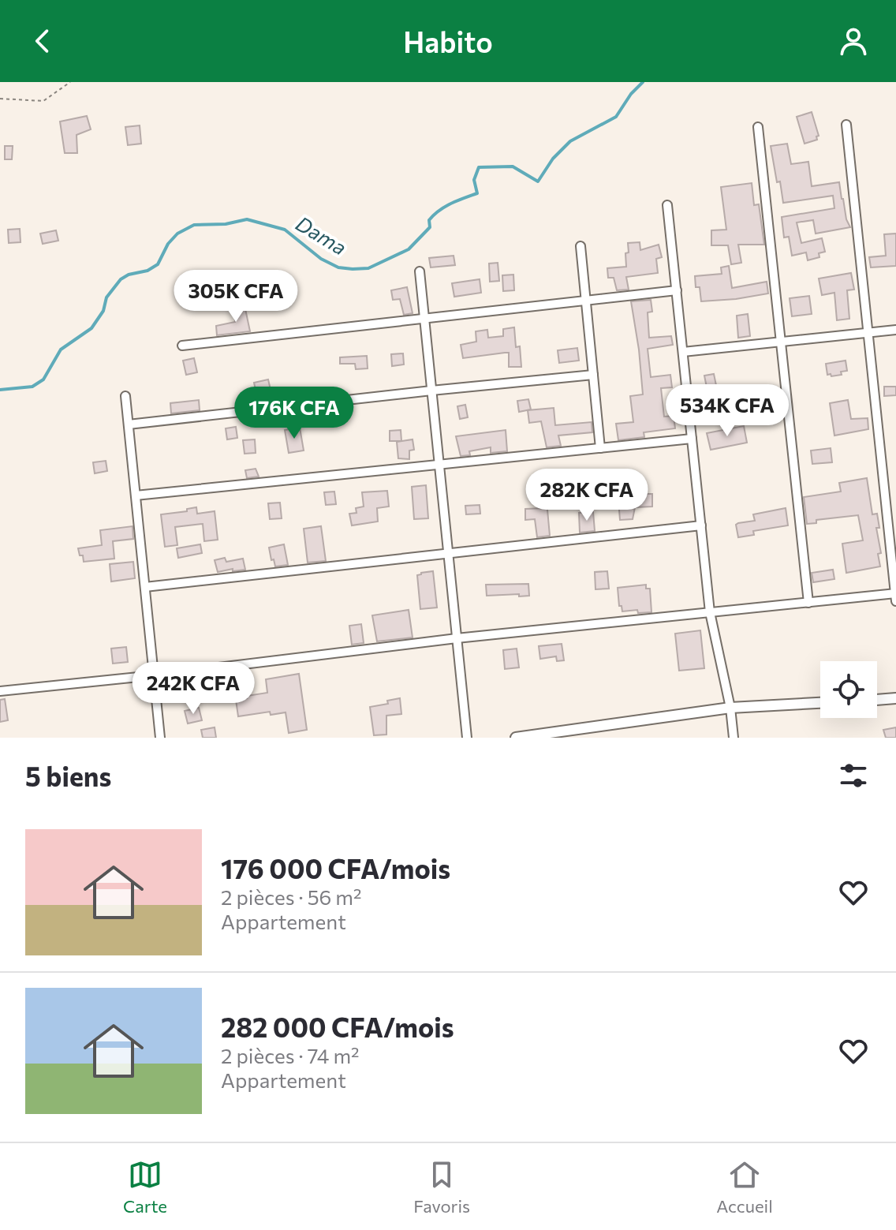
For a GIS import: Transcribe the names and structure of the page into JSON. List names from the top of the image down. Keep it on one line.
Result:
{"water":["Dama"],"page":{"header":"Habito","price":["305K CFA","534K CFA","176K CFA","282K CFA","242K CFA"],"heading":"5 biens","list":[{"name":"176 000 CFA/mois","note":"2 pièces · 56 m² · Appartement"},{"name":"282 000 CFA/mois","note":"2 pièces · 74 m² · Appartement"}],"tabs":["Carte","Favoris","Accueil"]}}
